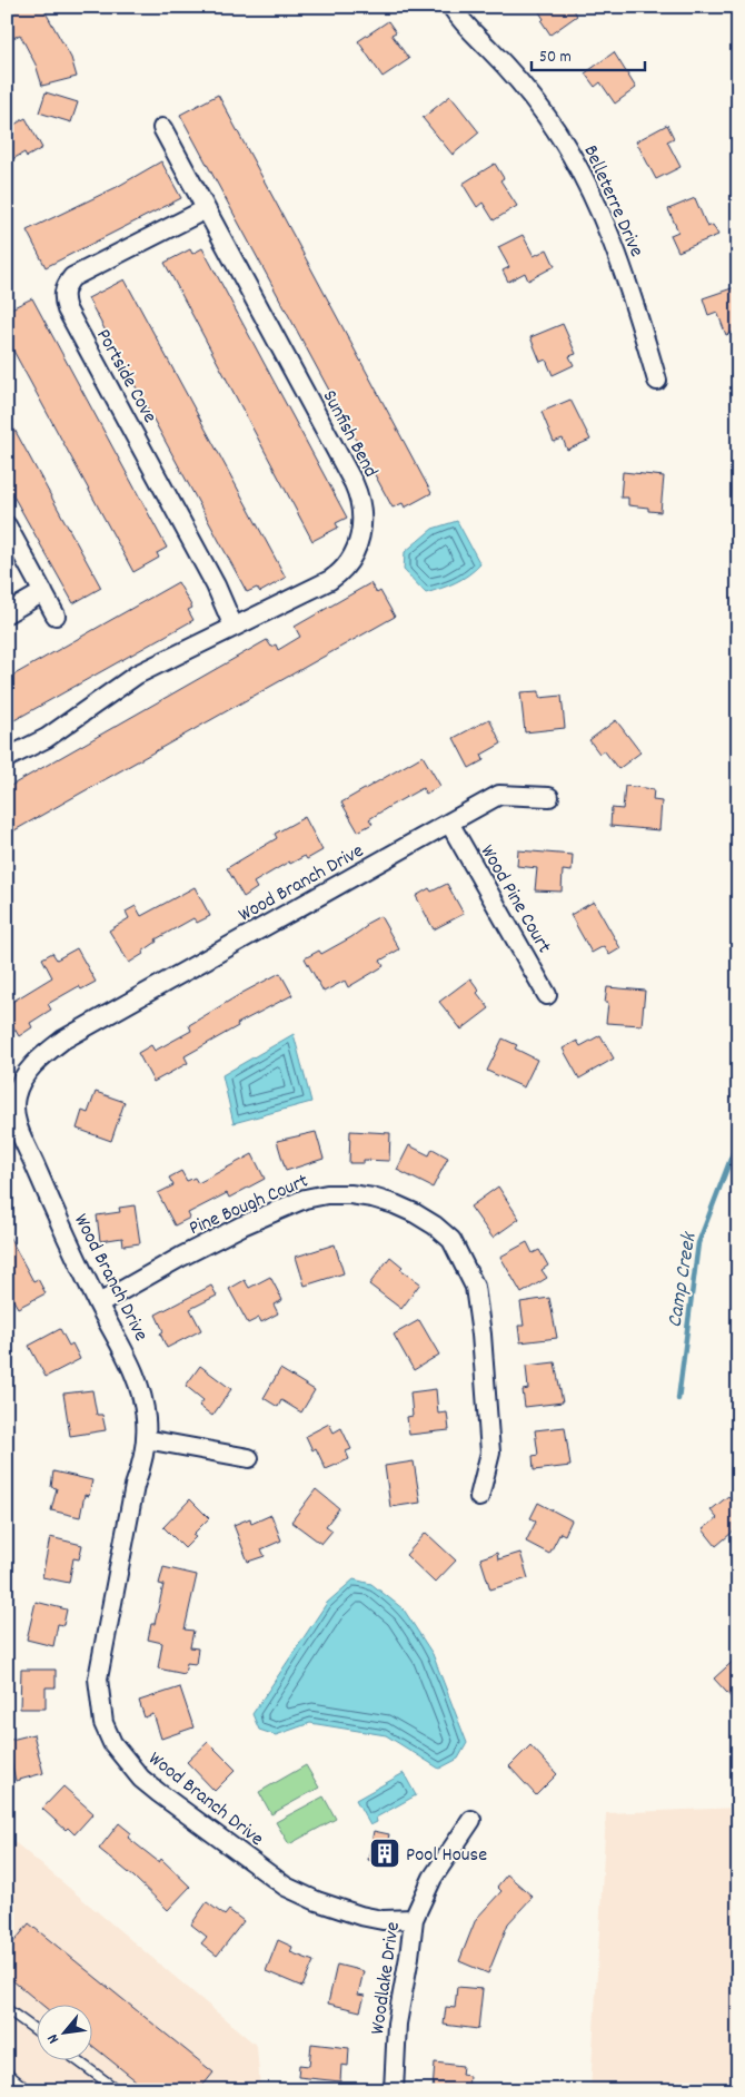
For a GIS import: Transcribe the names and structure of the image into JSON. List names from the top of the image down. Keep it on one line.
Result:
{"streets":{"street":["Belleterre Drive","Portside Cove","Sunfish Bend","Wood Branch Drive","Wood Pine Court","Pine Bough Court","Woodlake Drive"]},"crossings":[["Portside Cove","Sunfish Bend"],["Wood Branch Drive","Wood Pine Court"],["Wood Branch Drive","Pine Bough Court"],["Wood Branch Drive","Woodlake Drive"]],"water":["Camp Creek"],"places":{"building":["Pool House"]},"scale_bar":"50 m","north":"bottom left"}
